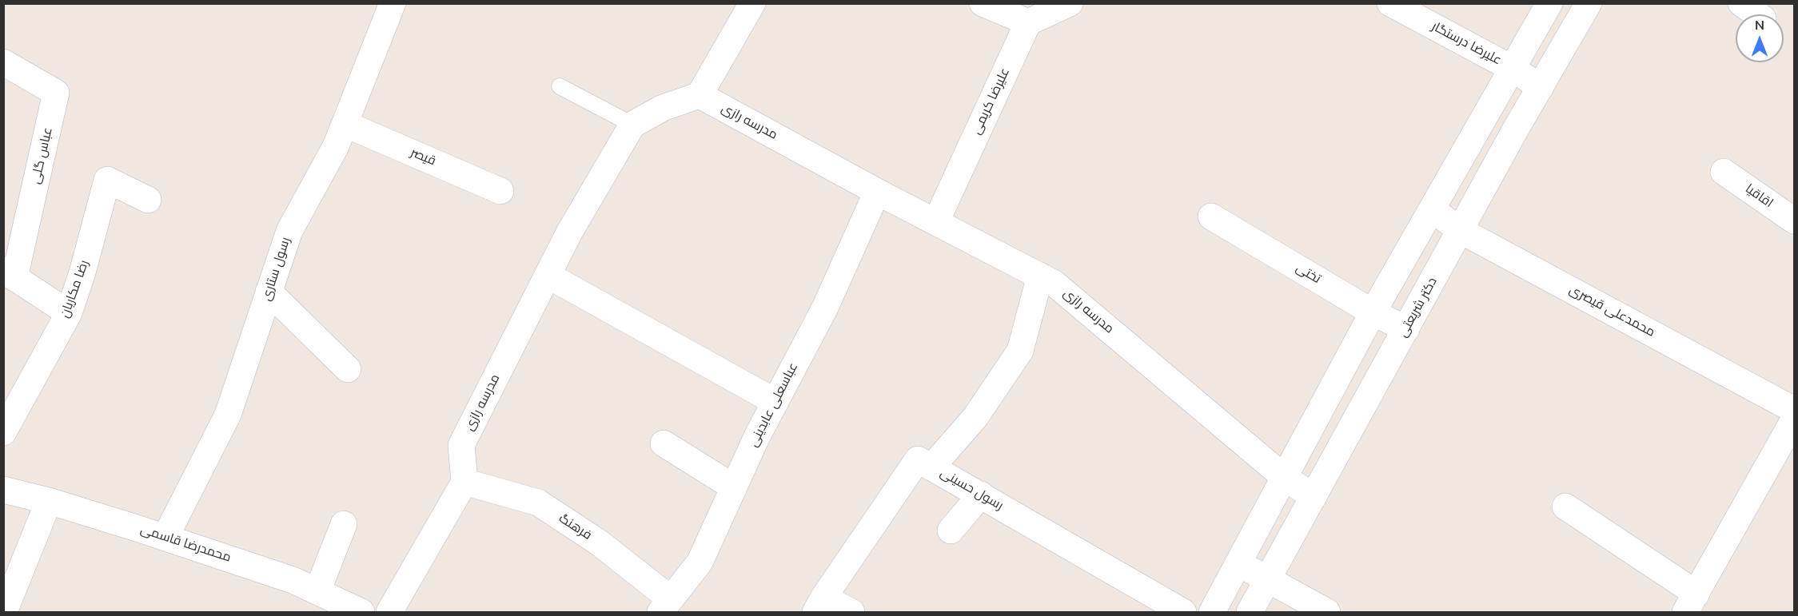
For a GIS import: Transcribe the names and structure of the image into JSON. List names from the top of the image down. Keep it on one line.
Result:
{"streets":{"street":["علیرضا درستگار","علیرضا کریمی","مدرسه رازی","عباس گلی","قیصر","اقاقیا","رسول ستاری","تختی","رضا مکاریان","دکتر شریعتی","محمدعلی قیصری","عباسعلی عابدینی","رسول حسینی","فرهنگ","محمدرضا قاسمی"]},"crossings":[["علیرضا درستگار","دکتر شریعتی"],["علیرضا کریمی","مدرسه رازی"],["مدرسه رازی","دکتر شریعتی"],["مدرسه رازی","عباسعلی عابدینی"],["مدرسه رازی","فرهنگ"],["قیصر","رسول ستاری"],["رسول ستاری","محمدرضا قاسمی"],["تختی","دکتر شریعتی"],["دکتر شریعتی","محمدعلی قیصری"],["عباسعلی عابدینی","فرهنگ"]],"north":"top"}
